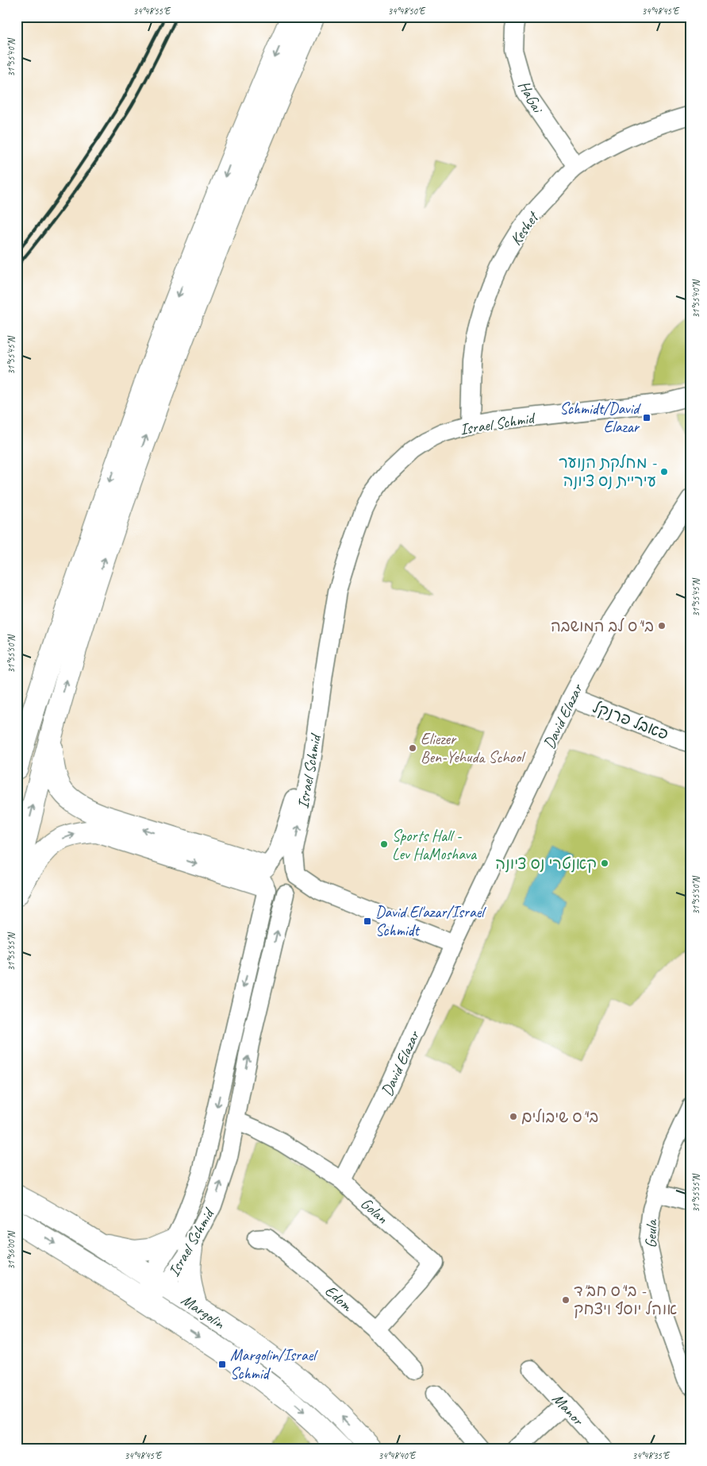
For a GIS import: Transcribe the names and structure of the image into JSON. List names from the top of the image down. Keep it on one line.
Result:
{"streets":{"main road":["Margolin"],"street":["HaGai","Keshet","Israel Schmid","David Elazar","פאבל פרנקל","Golan","Geula","Edom","Manor"]},"crossings":[["HaGai","Keshet"],["Keshet","Israel Schmid"],["Israel Schmid","Golan"],["Israel Schmid","Margolin"],["David Elazar","פאבל פרנקל"],["David Elazar","Golan"],["Golan","Edom"]],"places":{"transit":["Schmidt/David Elazar","David El'azar/Israel Schmidt","Margolin/Israel Schmid"],"other":["מחלקת הנוער - עיריית נס ציונה","בי\"ס לב המושבה","Eliezer Ben-Yehuda School","Sports Hall - Lev HaMoshava","קאנטרי נס ציונה","בי\"ס שיבולים","בי\"ס חב\"ד - אוהל יוסף ויצחק"]},"coordinates":["34°48'55\"E","34°48'50\"E","34°48'45\"E","31°55'40\"N","31°55'45\"N","31°55'50\"N","31°55'55\"N","31°56'00\"N","34°48'40\"E","34°48'35\"E"]}
